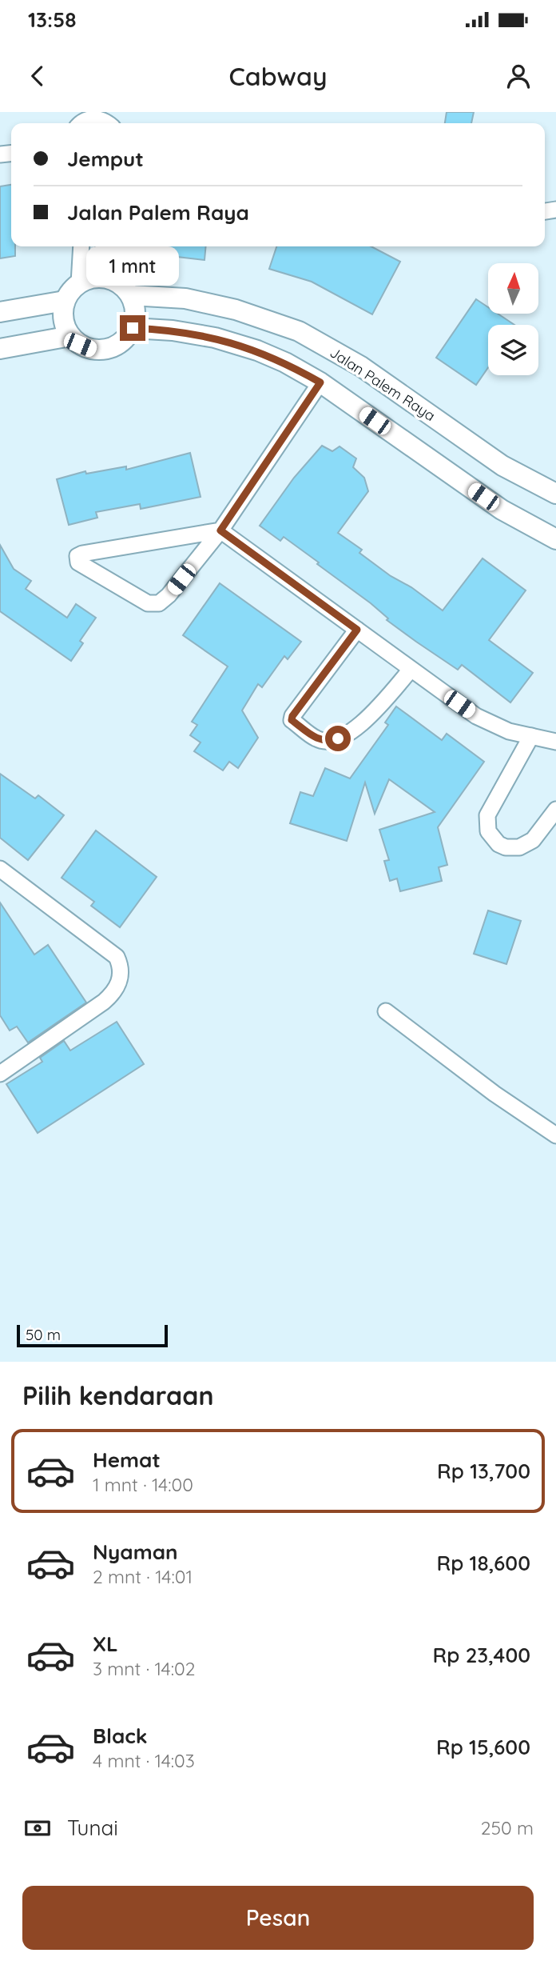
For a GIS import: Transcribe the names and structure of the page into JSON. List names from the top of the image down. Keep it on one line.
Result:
{"streets":{"street":["Jalan Palem Raya"]},"scale_bar":"50 m","north":"top","page":{"status":"13:58","header":"Cabway","banner":["Jemput","Jalan Palem Raya"],"bubble":"1 mnt","scale":"50 m","heading":"Pilih kendaraan","list":[{"name":"Hemat","note":"1 mnt · 14:00","value":"Rp 13,700"},{"name":"Nyaman","note":"2 mnt · 14:01","value":"Rp 18,600"},{"name":"XL","note":"3 mnt · 14:02","value":"Rp 23,400"},{"name":"Black","note":"4 mnt · 14:03","value":"Rp 15,600"}],"pay":["Tunai","250 m"],"buttons":"Pesan"}}
